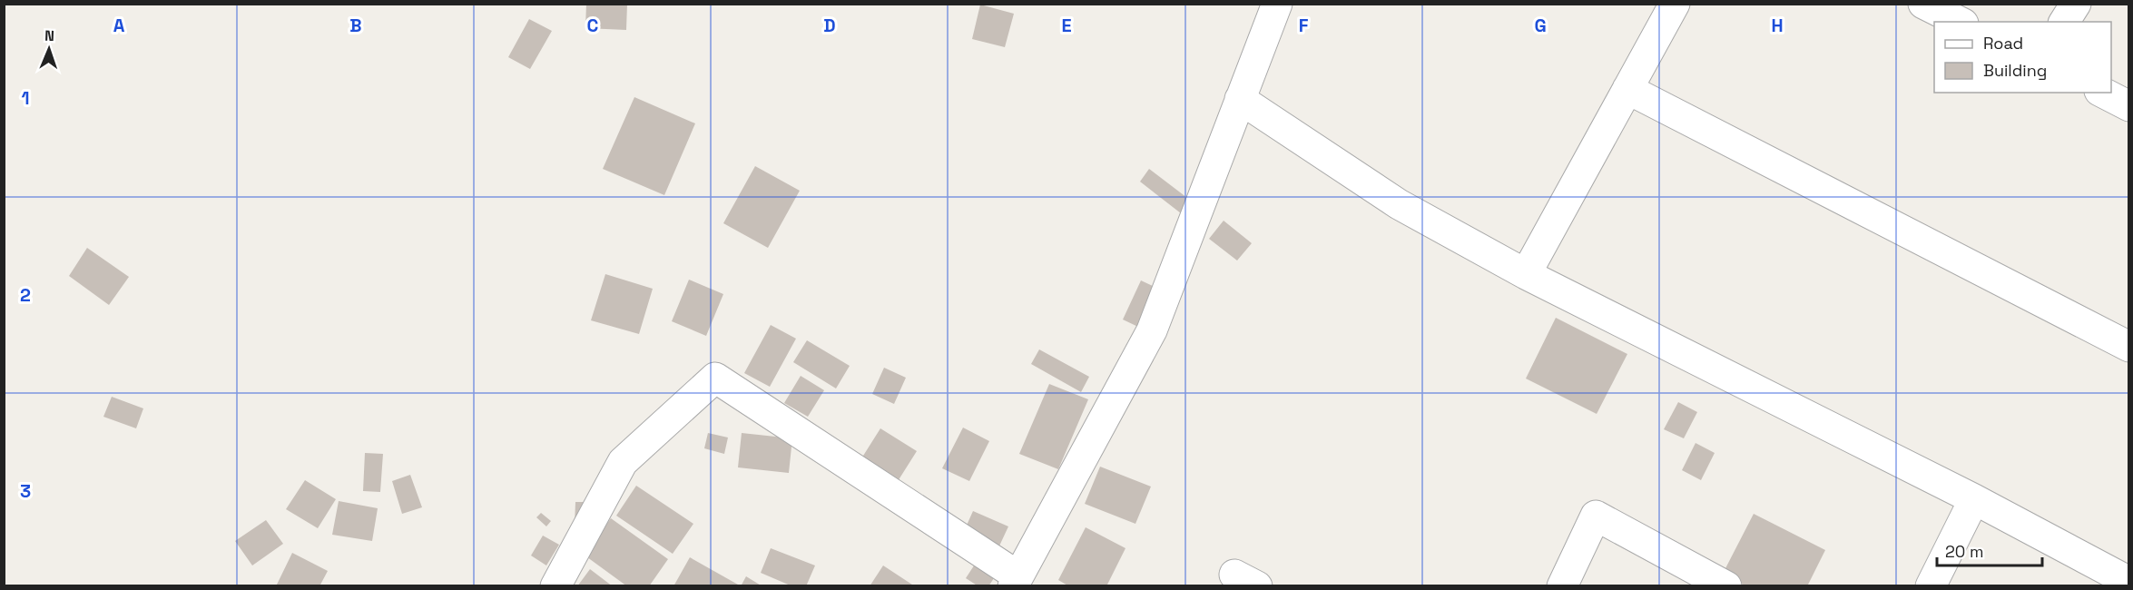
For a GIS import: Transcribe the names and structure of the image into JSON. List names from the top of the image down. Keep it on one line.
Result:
{"legend":["Road","Building"],"scale_bar":"20 m","north":"top","grid":{"columns":["A","B","C","D","E","F","G","H"],"rows":["1","2","3"]}}
